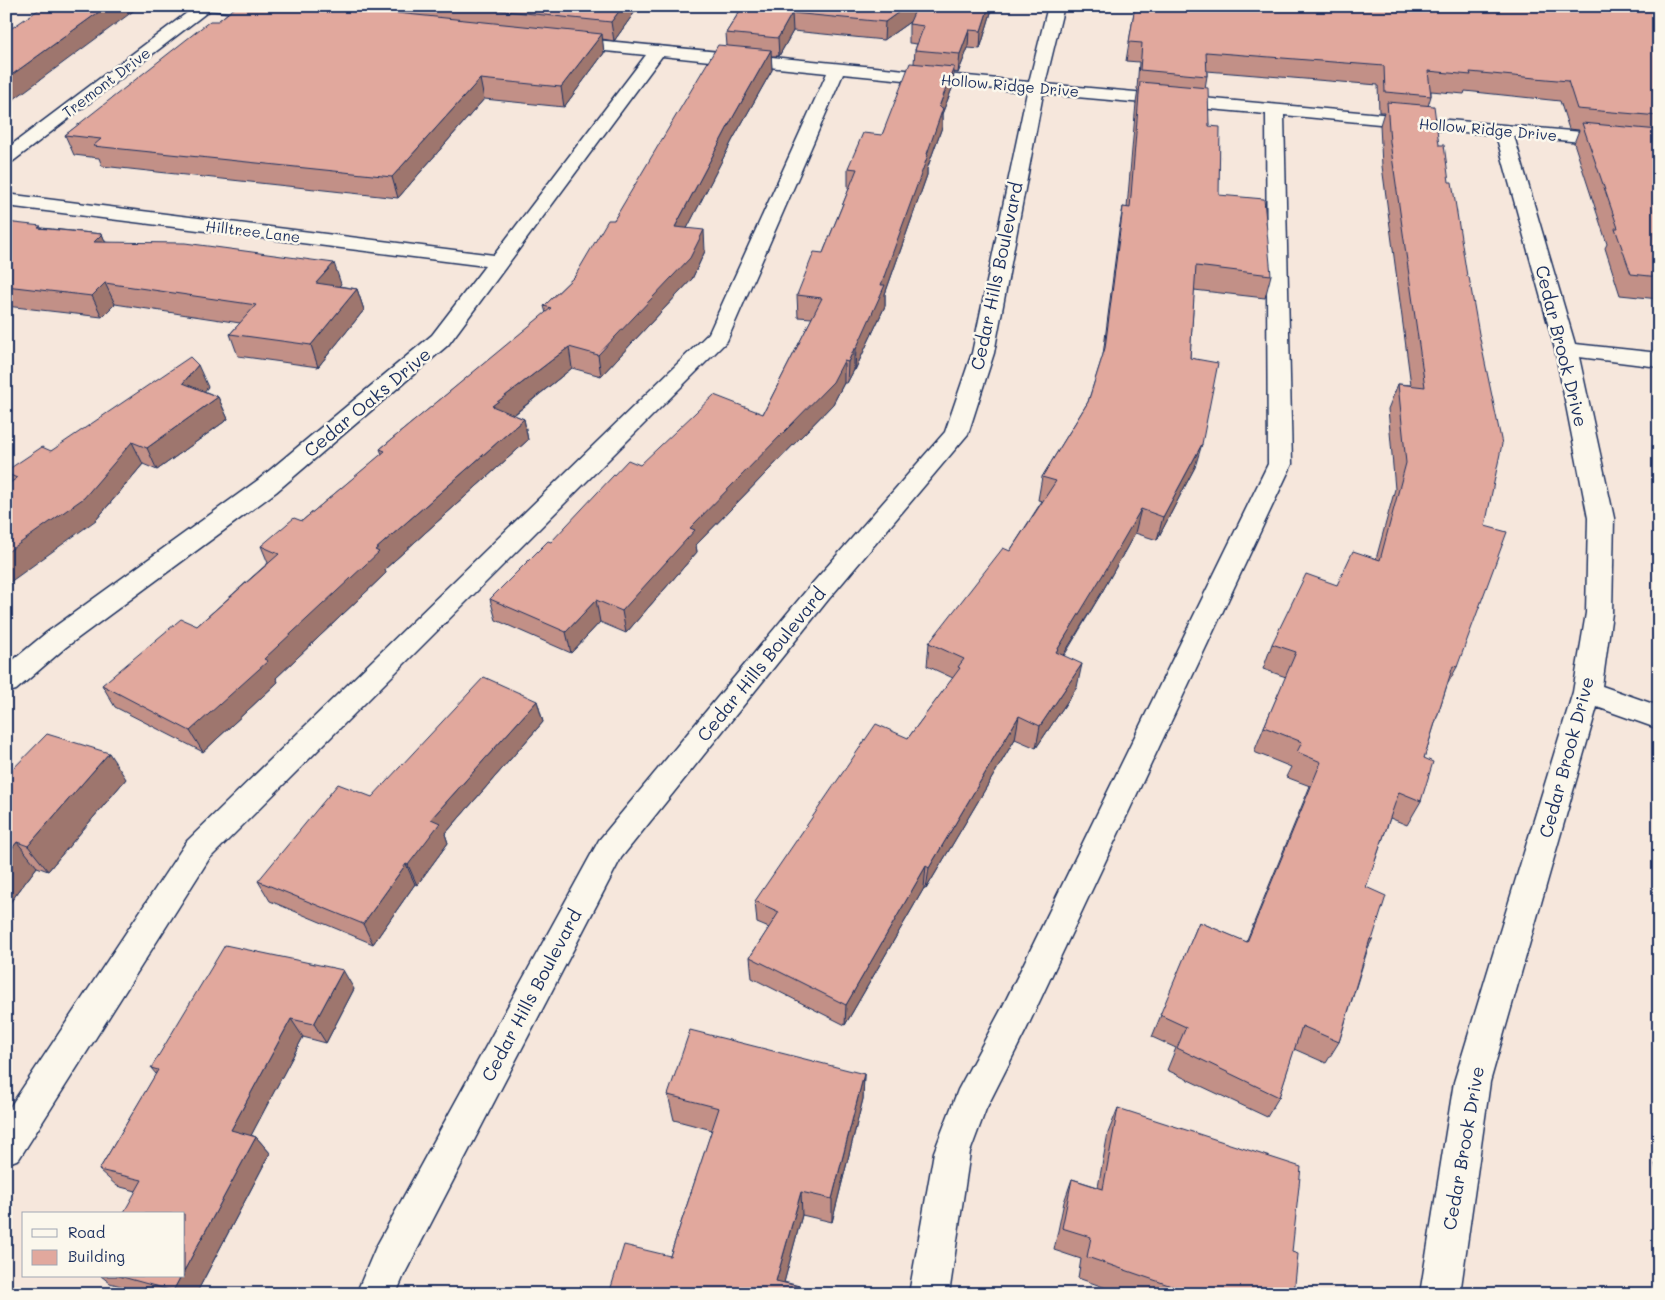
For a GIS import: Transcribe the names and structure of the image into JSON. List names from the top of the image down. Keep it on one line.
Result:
{"streets":{"street":["Tremont Drive","Hollow Ridge Drive","Hilltree Lane","Cedar Hills Boulevard","Cedar Brook Drive","Cedar Oaks Drive"]},"crossings":[["Hollow Ridge Drive","Cedar Hills Boulevard"],["Hollow Ridge Drive","Cedar Brook Drive"],["Hollow Ridge Drive","Cedar Oaks Drive"],["Hilltree Lane","Cedar Oaks Drive"]],"legend":["Road","Building"]}
